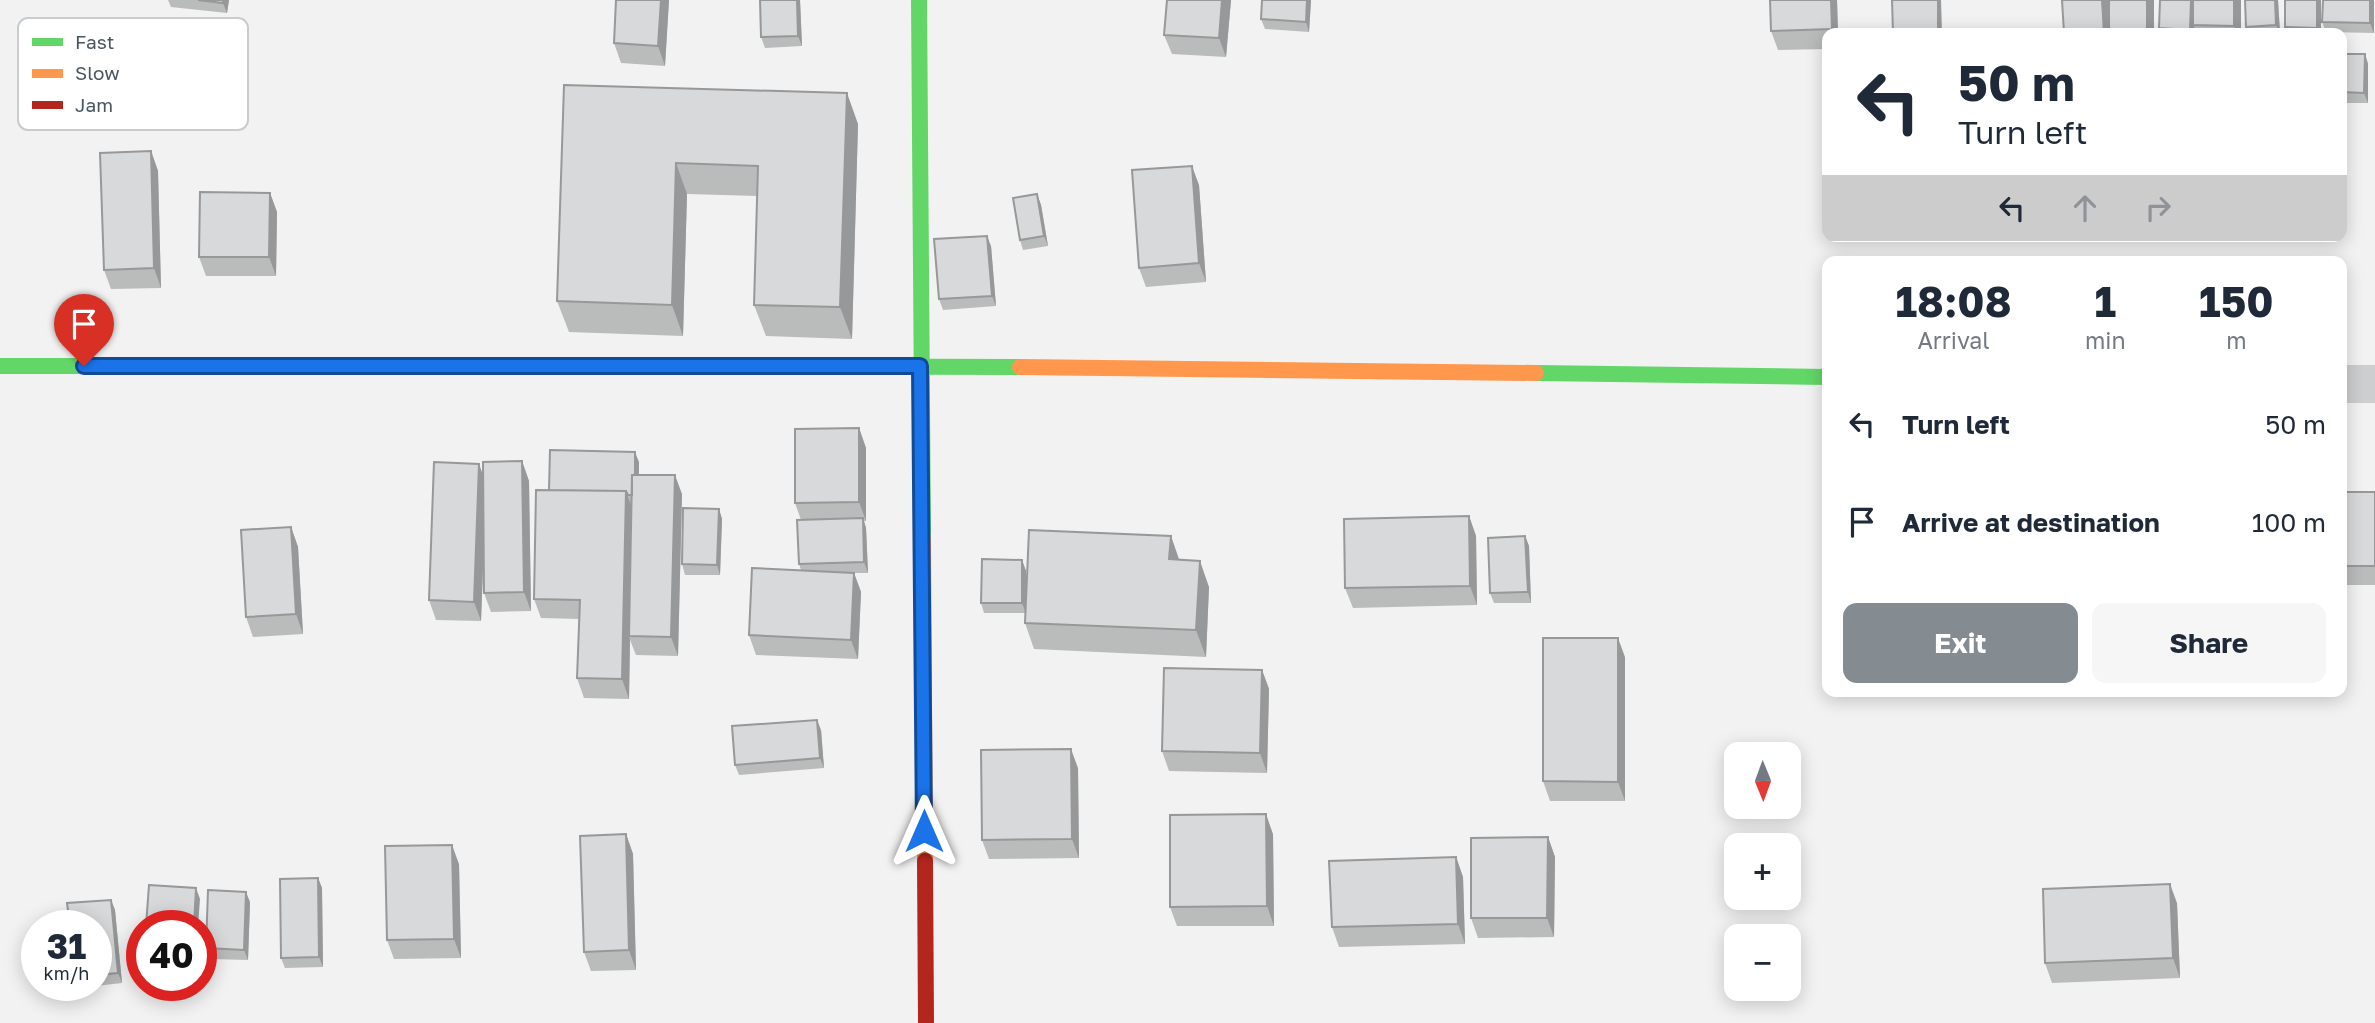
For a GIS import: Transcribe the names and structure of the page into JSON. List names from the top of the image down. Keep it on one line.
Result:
{"legend":["Fast","Slow","Jam"],"north":"bottom","page":{"turn":["50 m","Turn left"],"eta":["18:08","Arrival","1","min","150","m"],"list":[{"name":"Turn left","value":"50 m"},{"name":"Arrive at destination","value":"100 m"}],"buttons":["Exit","Share"],"map_buttons":["+","−"],"speed":"31 km/h","limit":"40"}}
